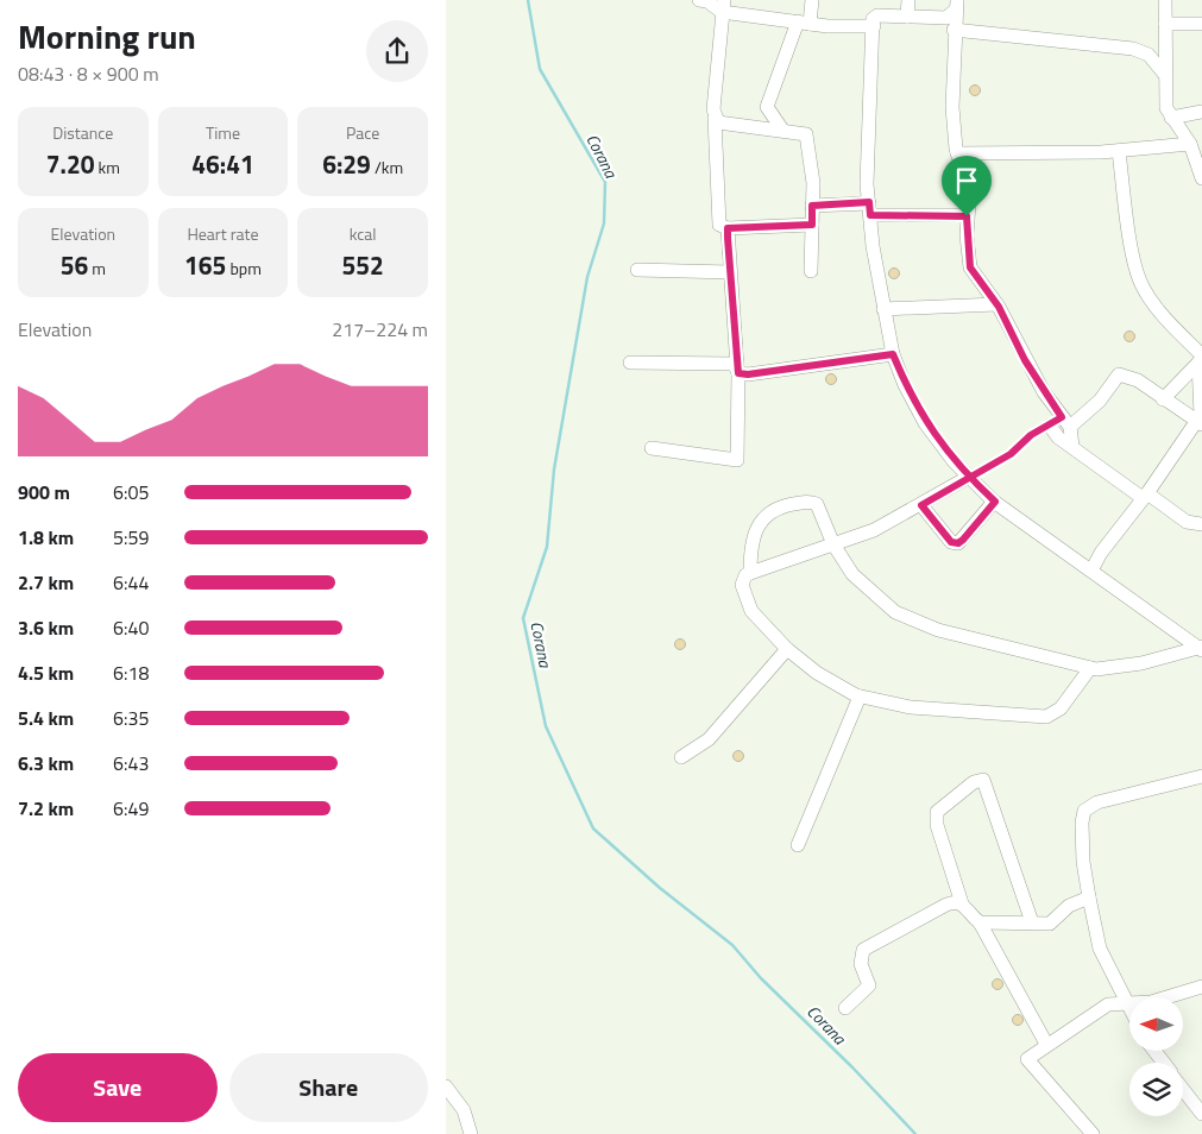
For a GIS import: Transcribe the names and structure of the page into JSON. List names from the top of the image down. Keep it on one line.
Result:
{"water":["Corana"],"north":"left","page":{"heading":["Morning run","08:43 · 8 × 900 m"],"stats":[["Distance","7.20 km"],["Time","46:41"],["Pace","6:29 /km"],["Elevation","56 m"],["Heart rate","165 bpm"],["kcal","552"]],"chart":["Elevation","217–224 m"],"list":[{"name":"900 m","note":"6:05"},{"name":"1.8 km","note":"5:59"},{"name":"2.7 km","note":"6:44"},{"name":"3.6 km","note":"6:40"},{"name":"4.5 km","note":"6:18"},{"name":"5.4 km","note":"6:35"},{"name":"6.3 km","note":"6:43"},{"name":"7.2 km","note":"6:49"}],"buttons":["Save","Share"]}}
